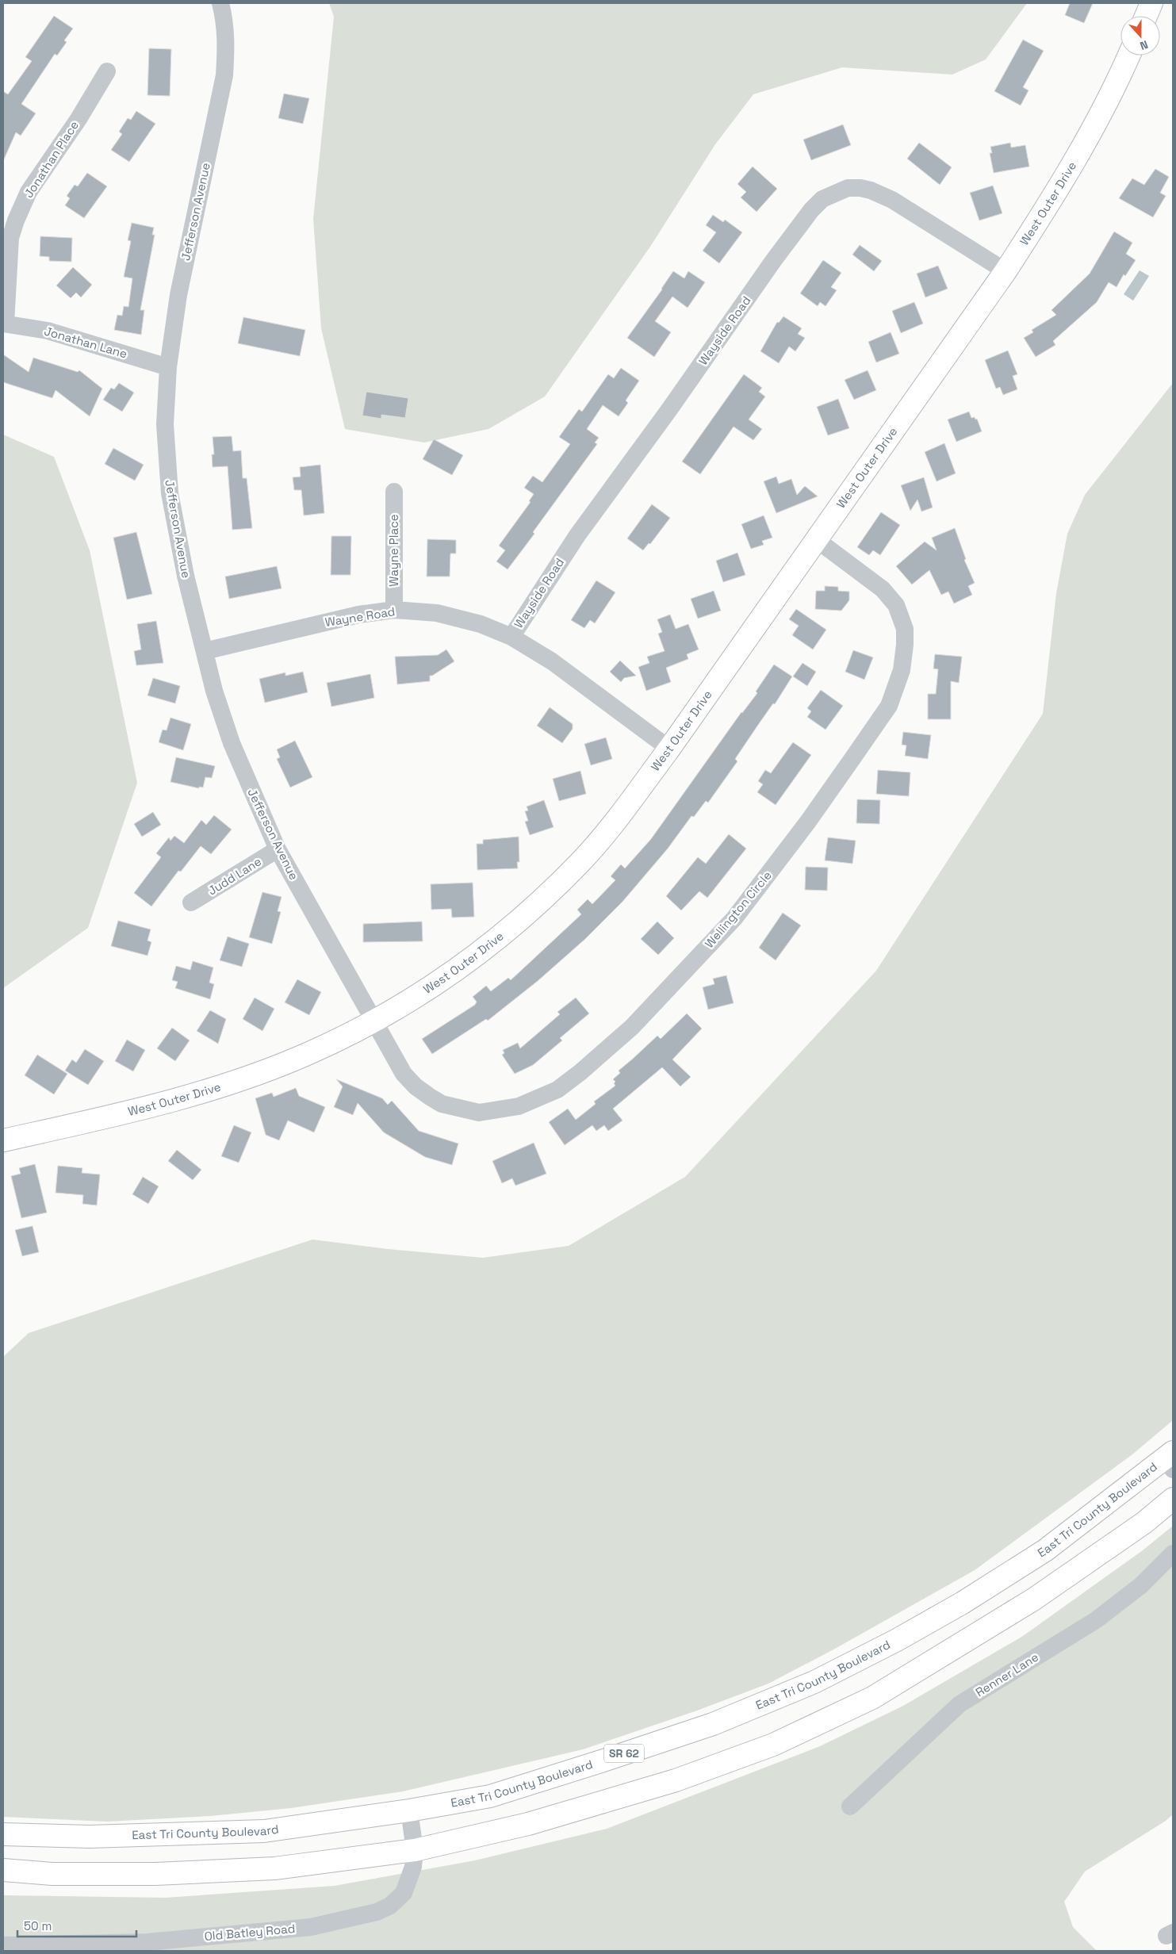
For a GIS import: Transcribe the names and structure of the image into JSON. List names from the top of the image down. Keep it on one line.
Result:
{"streets":{"main road":["West Outer Drive","East Tri County Boulevard","SR 62"],"street":["Jonathan Place","Jefferson Avenue","Wayside Road","Jonathan Lane","Wayne Place","Wayne Road","Judd Lane","Wellington Circle","Renner Lane","Old Batley Road"]},"crossings":[["Jonathan Place","Jonathan Lane"],["West Outer Drive","Jefferson Avenue"],["West Outer Drive","Wayside Road"],["West Outer Drive","Wayne Road"],["West Outer Drive","Wellington Circle"],["Jefferson Avenue","Jonathan Lane"],["Jefferson Avenue","Wayne Road"],["Jefferson Avenue","Judd Lane"],["Jefferson Avenue","Wellington Circle"],["Wayside Road","Wayne Road"],["Wayne Place","Wayne Road"],["East Tri County Boulevard","Old Batley Road"]],"scale_bar":"50 m","north":"bottom"}
